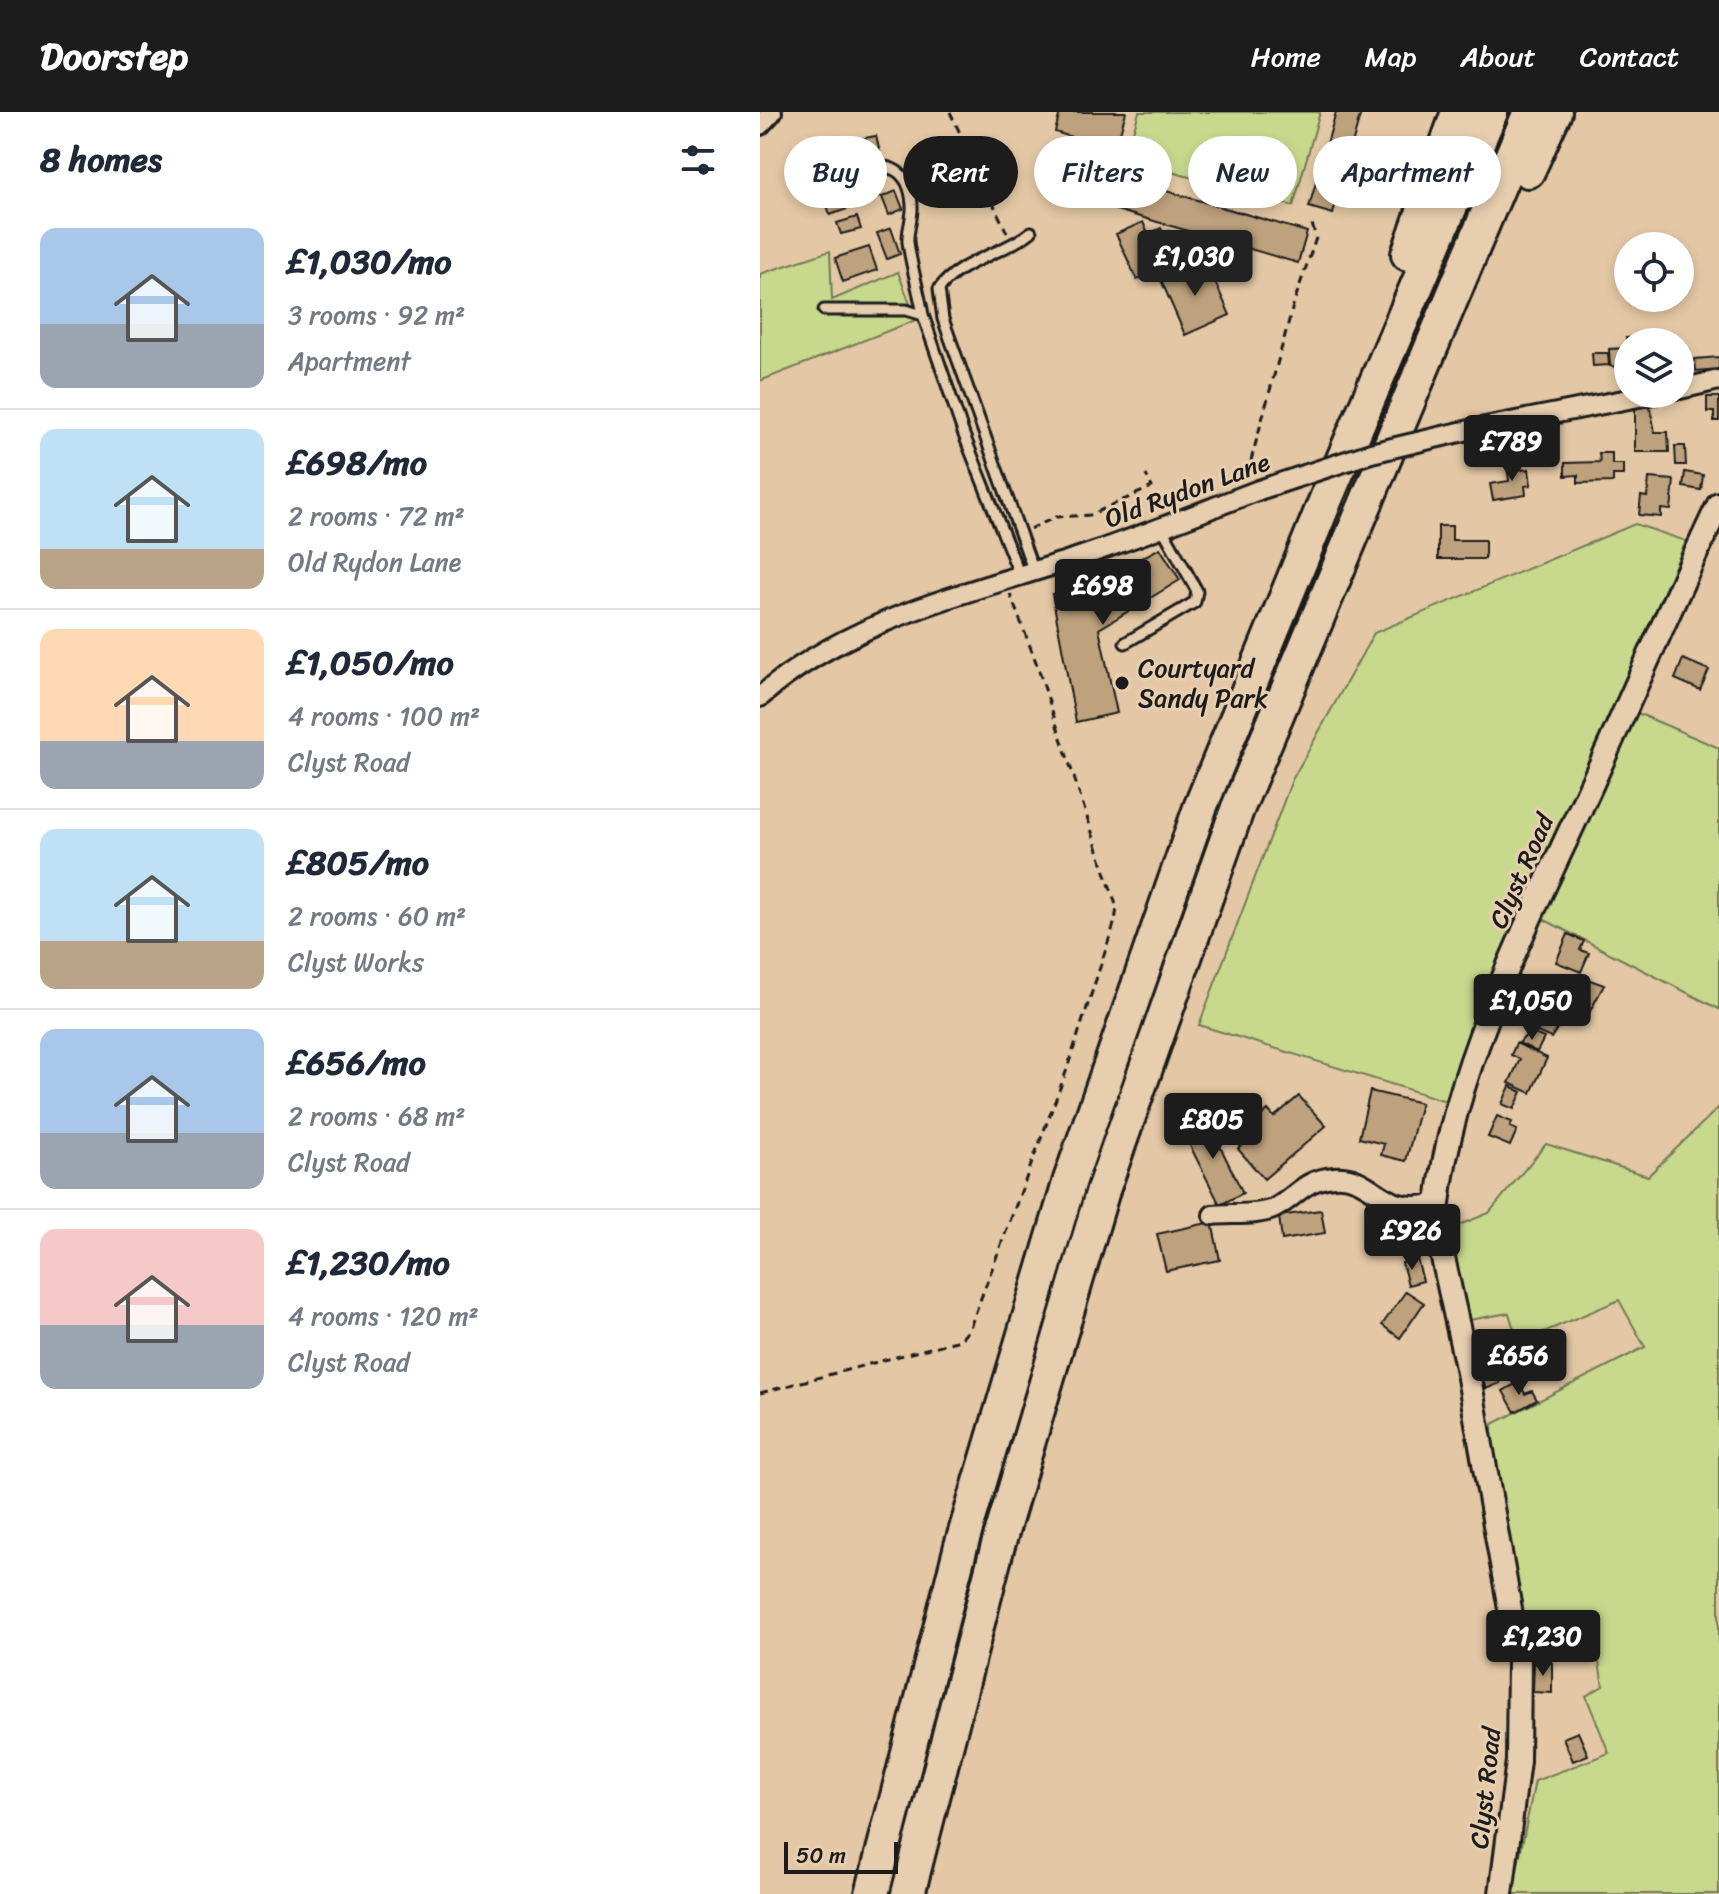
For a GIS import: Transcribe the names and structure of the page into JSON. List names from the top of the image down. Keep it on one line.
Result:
{"streets":{"street":["Old Rydon Lane","Clyst Road"]},"places":["Courtyard Sandy Park"],"scale_bar":"50 m","page":{"header":"Doorstep","nav":["Home","Map","About","Contact"],"heading":"8 homes","chip":["Buy","Rent","Filters","New","Apartment"],"list":[{"name":"£1,030/mo","note":"3 rooms · 92 m² · Apartment"},{"name":"£698/mo","note":"2 rooms · 72 m² · Old Rydon Lane"},{"name":"£1,050/mo","note":"4 rooms · 100 m² · Clyst Road"},{"name":"£805/mo","note":"2 rooms · 60 m² · Clyst Works"},{"name":"£656/mo","note":"2 rooms · 68 m² · Clyst Road"},{"name":"£1,230/mo","note":"4 rooms · 120 m² · Clyst Road"}],"price":["£1,030","£789","£698","£1,050","£805","£926","£656","£1,230"],"scale":"50 m"}}
